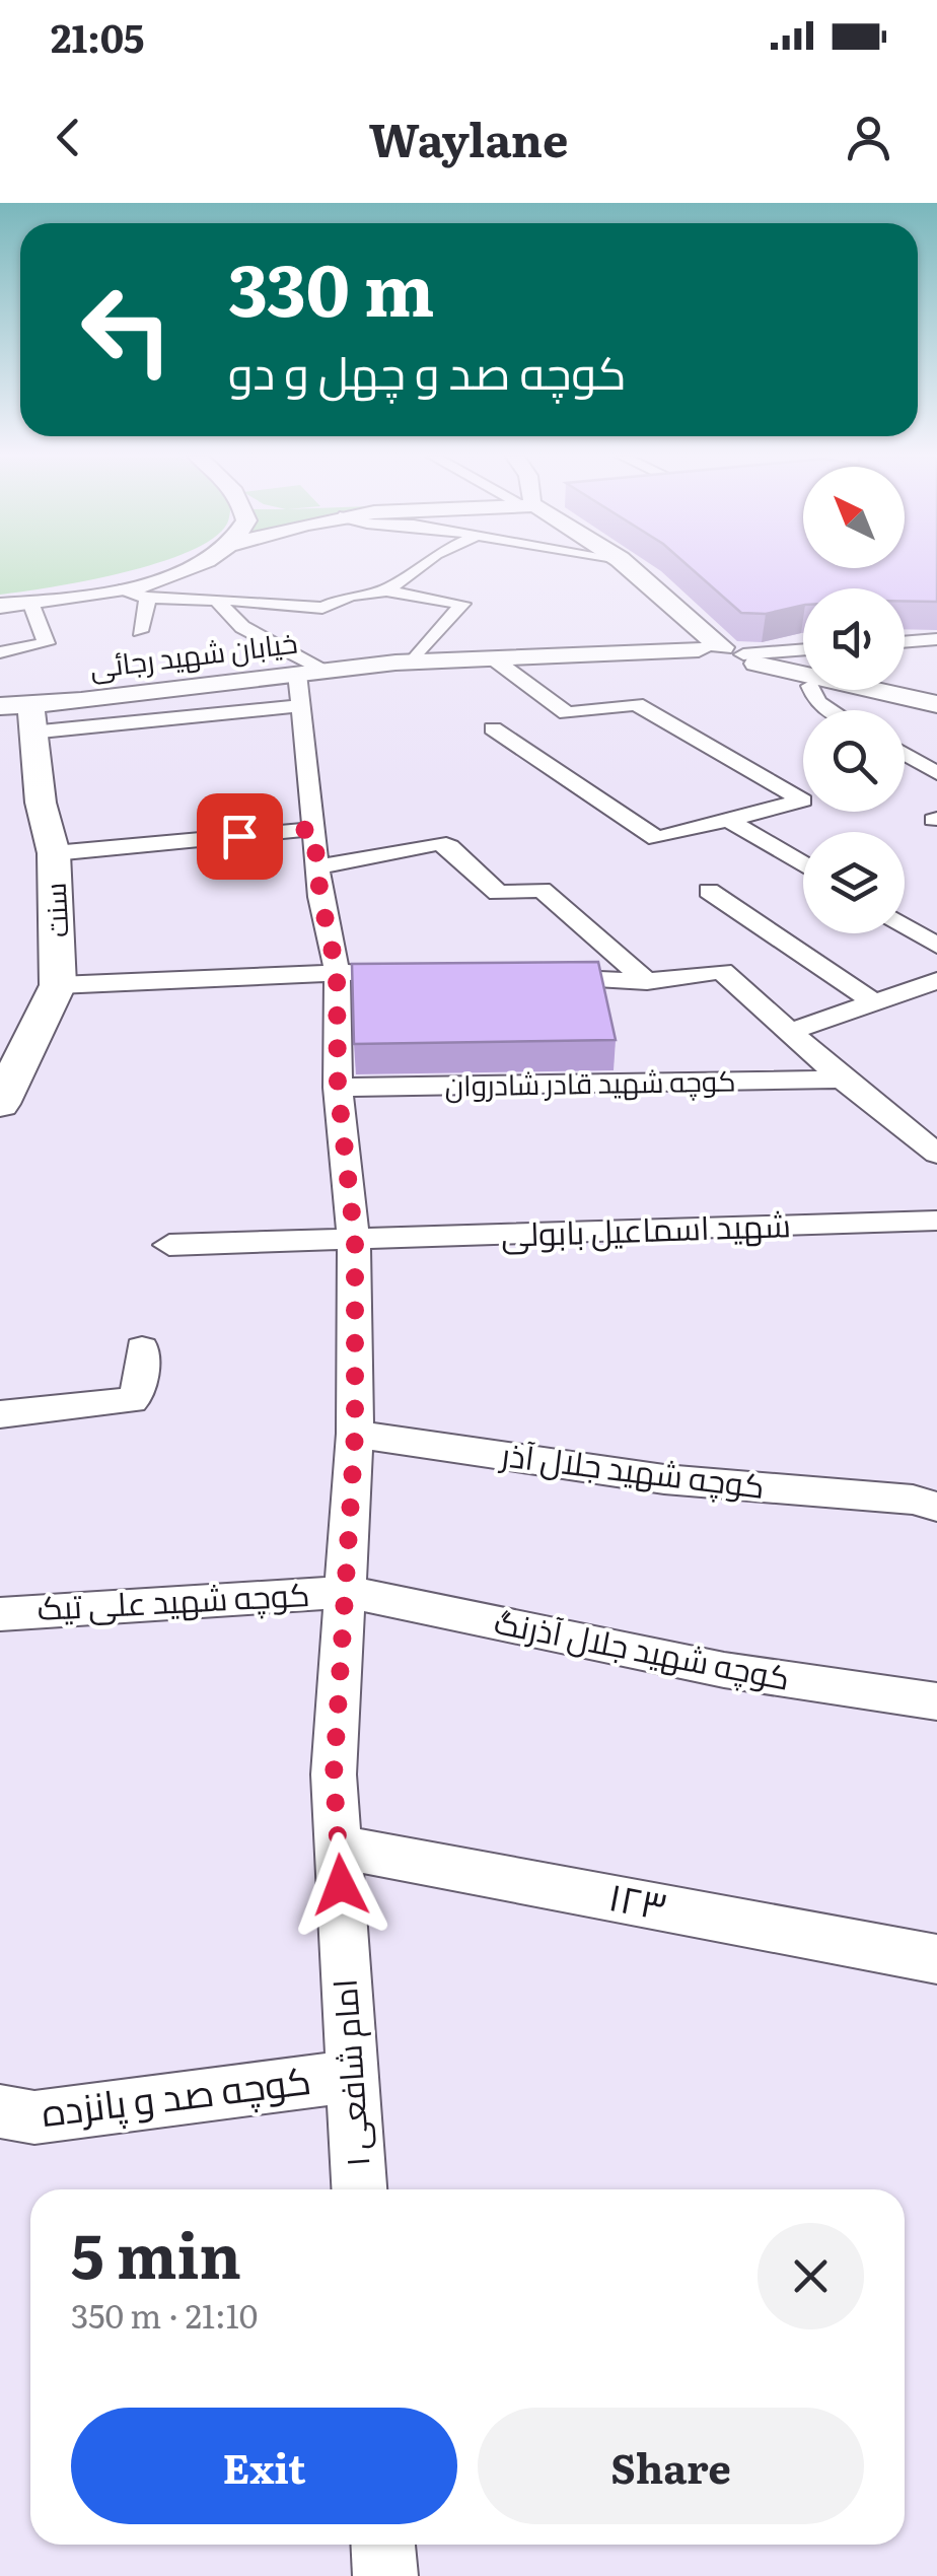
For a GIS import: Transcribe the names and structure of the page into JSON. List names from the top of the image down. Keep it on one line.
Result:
{"streets":{"main road":["خیابان شهید رجائی","سنت"],"street":["کوچه شهید قادر شادروان","شهید اسماعیل بابولی","کوچه شهید جلال آذر","کوچه شهید علی تیک","کوچه شهید جلال آذرنگ","۱۲۳","امام شافعی ۱","کوچه صد و پانزده"]},"crossings":[["خیابان شهید رجائی","سنت"],["خیابان شهید رجائی","امام شافعی ۱"],["کوچه شهید قادر شادروان","امام شافعی ۱"],["شهید اسماعیل بابولی","امام شافعی ۱"],["کوچه شهید جلال آذر","امام شافعی ۱"],["کوچه شهید علی تیک","کوچه شهید جلال آذرنگ"],["کوچه شهید علی تیک","امام شافعی ۱"],["کوچه شهید جلال آذرنگ","امام شافعی ۱"],["۱۲۳","امام شافعی ۱"],["امام شافعی ۱","کوچه صد و پانزده"]],"north":"top left","page":{"status":"21:05","header":"Waylane","turn":["330 m","کوچه صد و چهل و دو"],"heading":["5 min","350 m · 21:10"],"buttons":["Exit","Share"]}}
